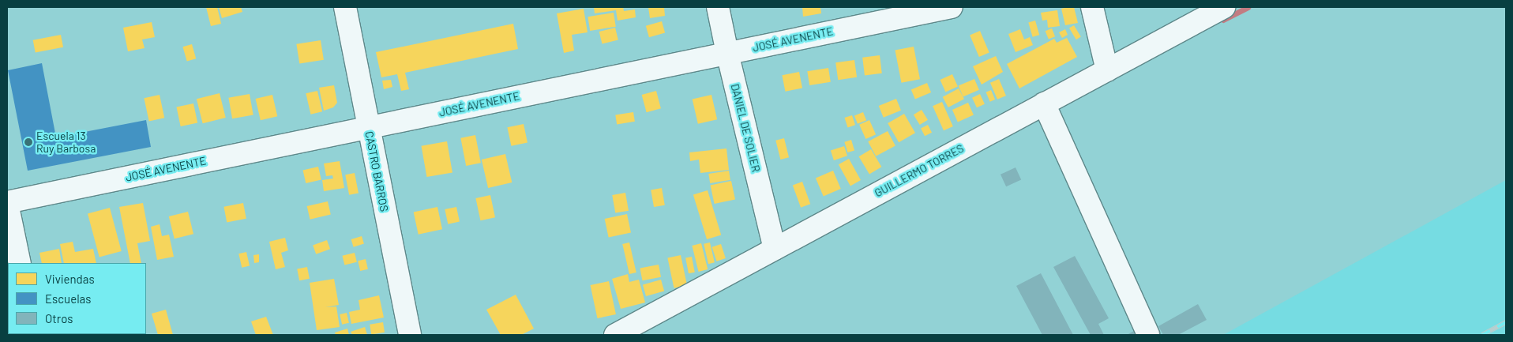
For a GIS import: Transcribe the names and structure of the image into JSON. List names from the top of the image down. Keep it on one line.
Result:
{"streets":{"street":["JOSÉ AVENENTE","DANIEL DE SOLIER","GUILLERMO TORRES","CASTRO BARROS"]},"crossings":[["JOSÉ AVENENTE","DANIEL DE SOLIER"],["JOSÉ AVENENTE","CASTRO BARROS"],["DANIEL DE SOLIER","GUILLERMO TORRES"]],"places":["Escuela 13 Ruy Barbosa"],"legend":["Viviendas","Escuelas","Otros"]}
